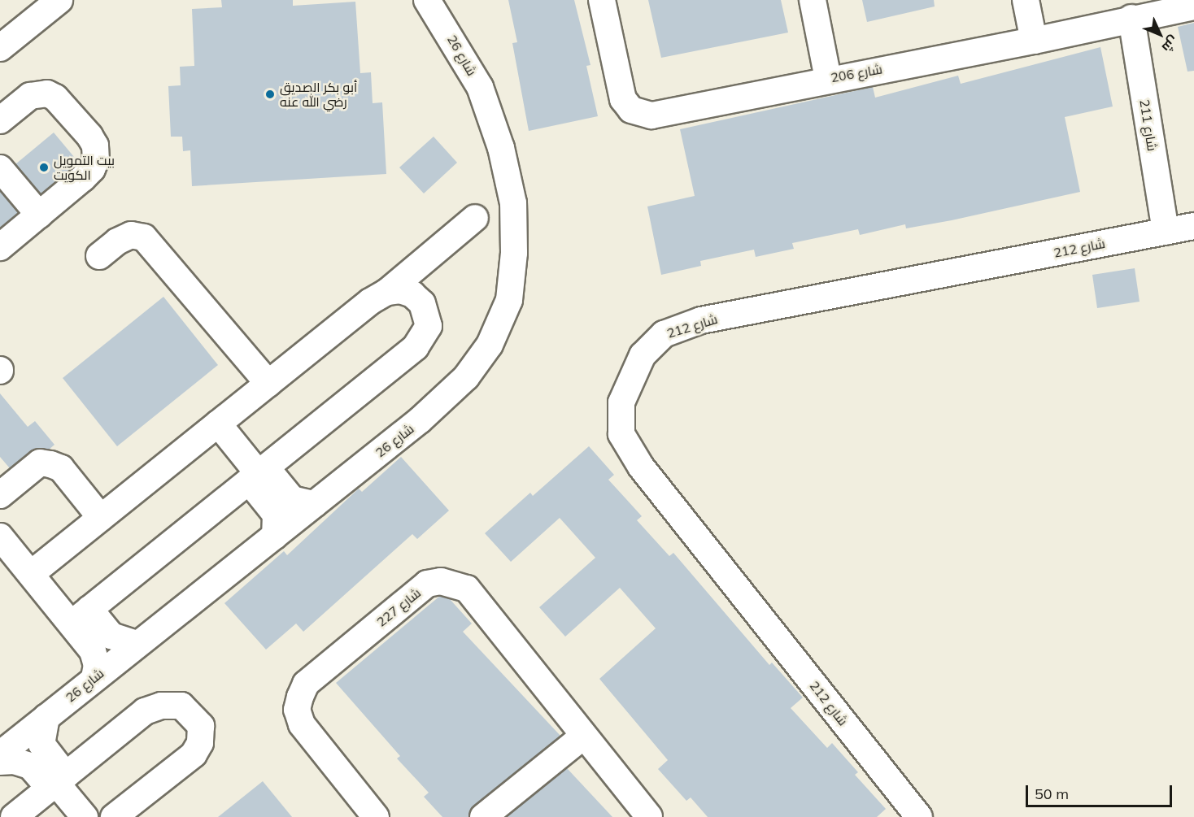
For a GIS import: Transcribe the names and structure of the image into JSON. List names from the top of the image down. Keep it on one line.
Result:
{"streets":{"street":["شارع 26","شارع 206","شارع 211","شارع 212","شارع 227"]},"crossings":[["شارع 206","شارع 211"],["شارع 211","شارع 212"]],"places":["أبو بكر الصديق رضي الله عنه","بيت التمويل الكويت"],"scale_bar":"50 m","north":"bottom right"}
